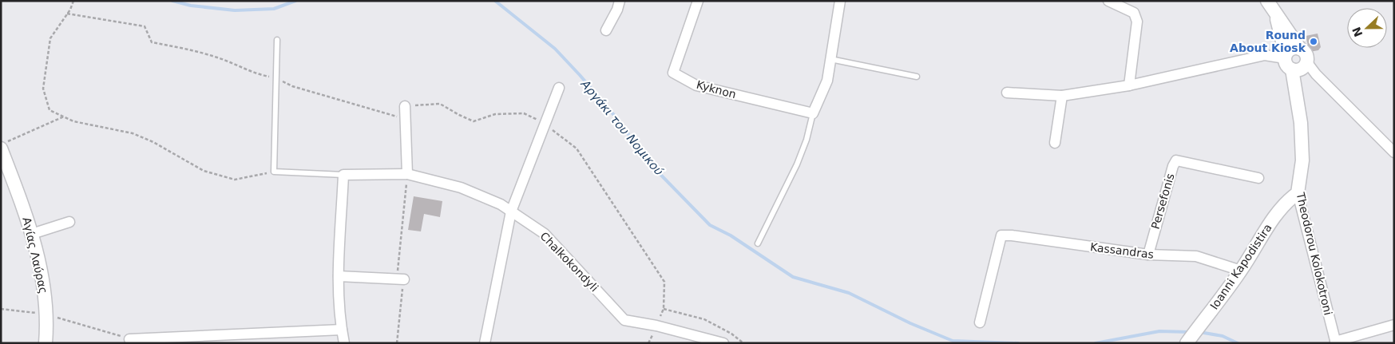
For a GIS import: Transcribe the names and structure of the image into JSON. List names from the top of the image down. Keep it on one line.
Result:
{"streets":{"street":["Kyknon","Persefonis","Kassandras","Theodorou Kolokotroni","Αγίας Λαύρας","Chalkokondyli","Ioanni Kapodistira"]},"crossings":[["Persefonis","Kassandras"],["Kassandras","Ioanni Kapodistira"],["Theodorou Kolokotroni","Ioanni Kapodistira"]],"water":["Αργάκι του Νομικού"],"places":["Round About Kiosk"],"north":"left"}
